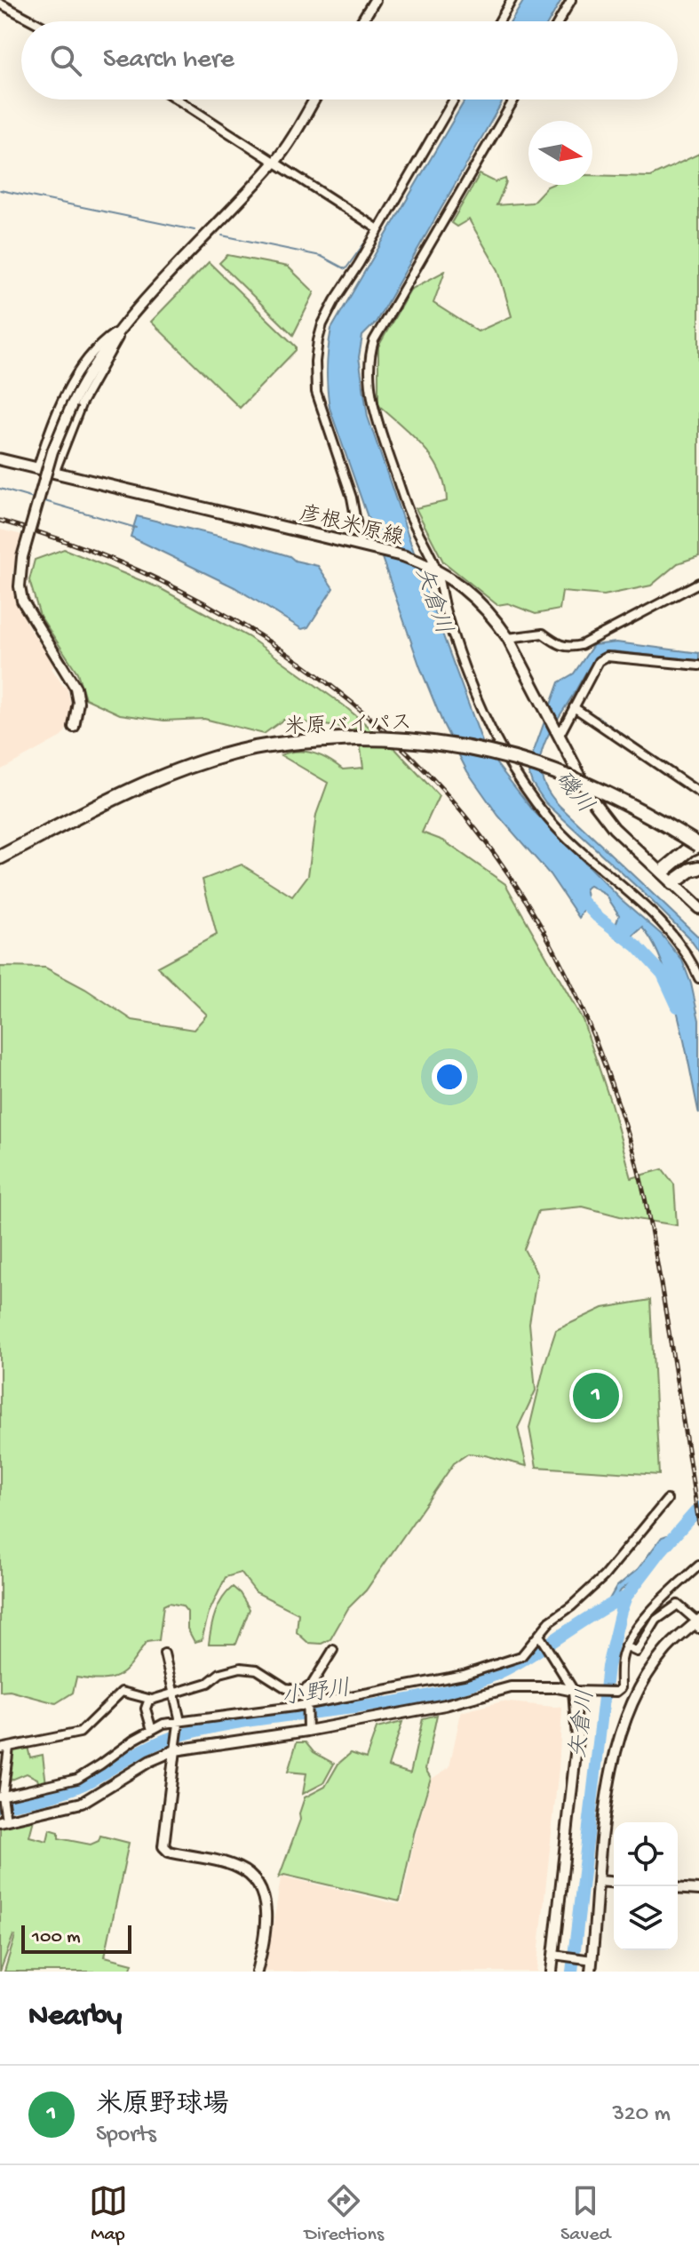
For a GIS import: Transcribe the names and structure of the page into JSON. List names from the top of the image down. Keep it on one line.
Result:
{"streets":{"highway":["米原バイパス"],"main road":["彦根米原線"]},"water":["矢倉川","磯川","小野川"],"scale_bar":"100 m","north":"right","page":{"search":"Search here","pins":"1","scale":"100 m","heading":"Nearby","list":[{"mark":"1","name":"米原野球場","note":"Sports","value":"320 m"}],"nav":["Map","Directions","Saved"]}}
